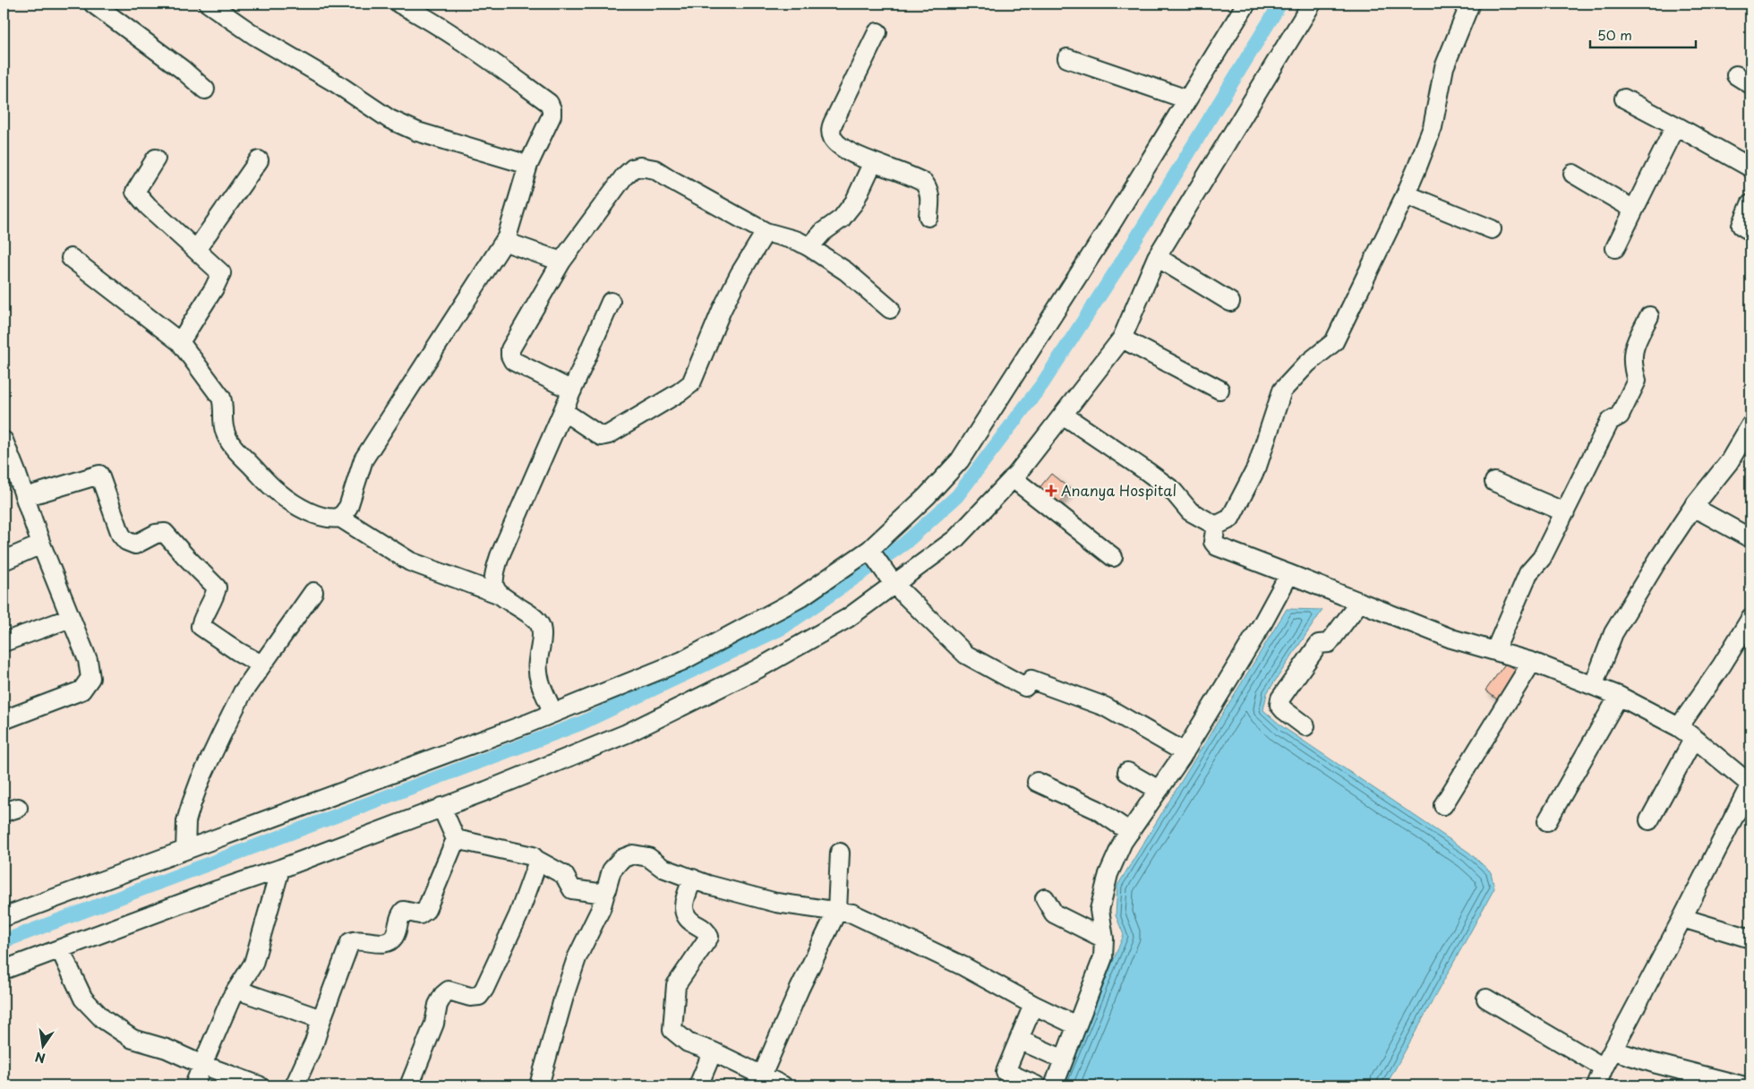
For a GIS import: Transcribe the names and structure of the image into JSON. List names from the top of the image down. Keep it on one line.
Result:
{"places":{"health":["Ananya Hospital"]},"scale_bar":"50 m","north":"bottom"}
